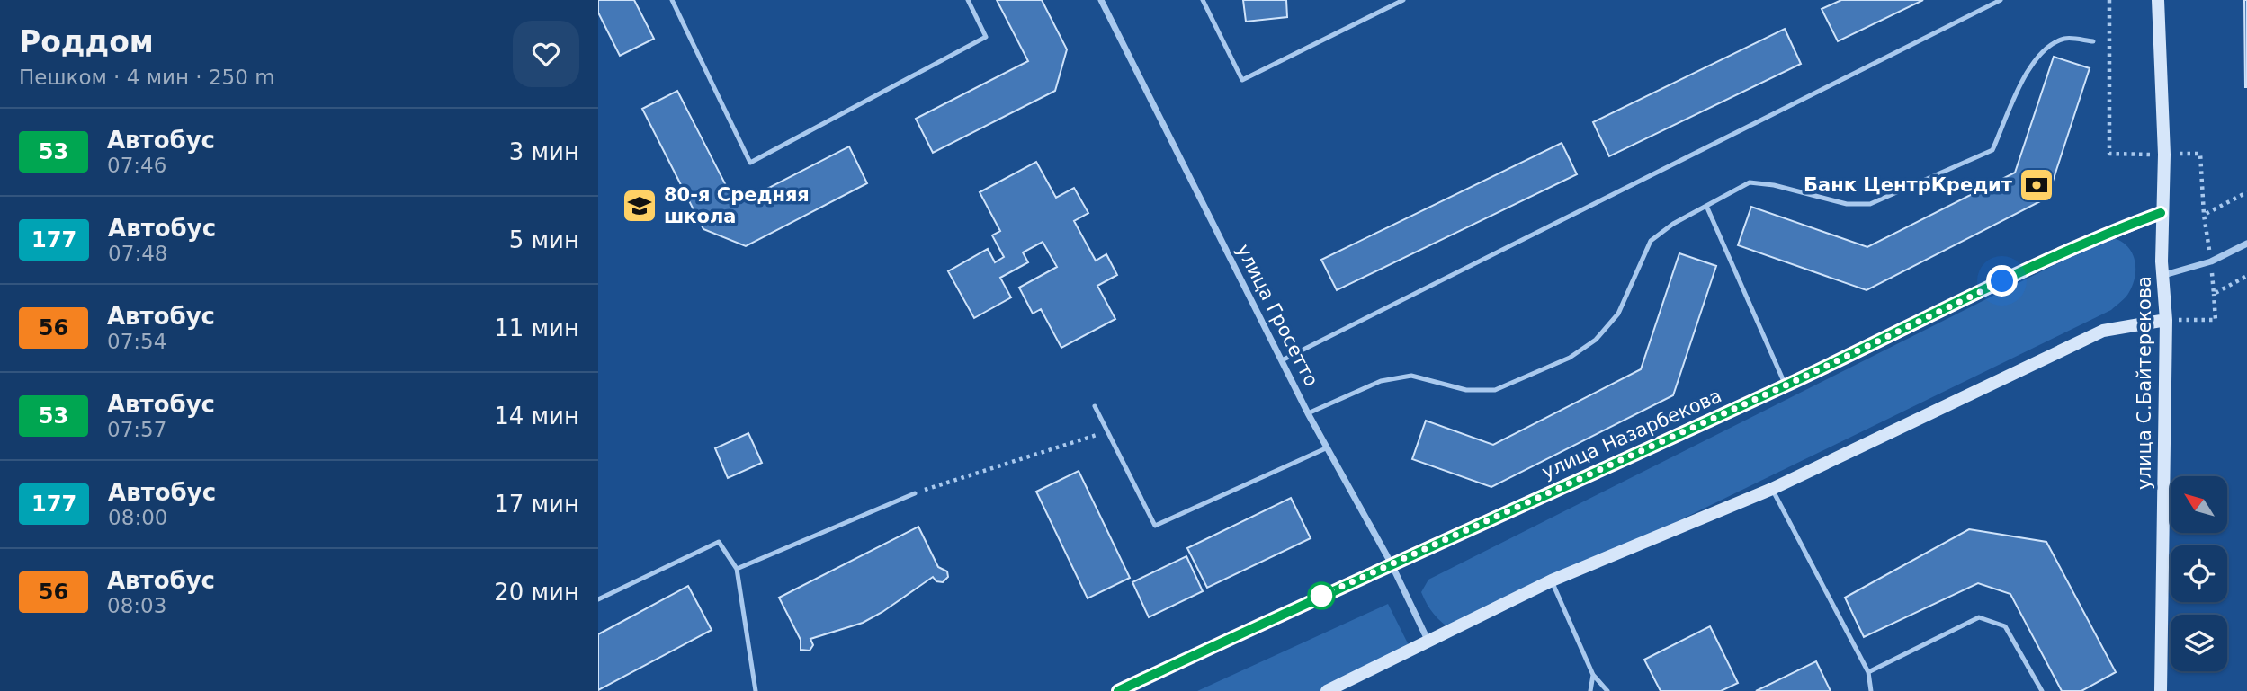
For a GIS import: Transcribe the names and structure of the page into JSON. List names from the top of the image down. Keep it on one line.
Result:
{"streets":{"street":["улица Гросетто","улица С.Байтерекова","улица Назарбекова"]},"crossings":[["улица Гросетто","улица Назарбекова"],["улица С.Байтерекова","улица Назарбекова"]],"places":{"bank":["Банк ЦентрКредит"],"school or university":["80-я Средняя школа"]},"lines":["bus line 53"],"north":"top left","page":{"heading":["Роддом","Пешком · 4 мин · 250 m"],"list":[{"mark":"53","name":"Автобус","note":"07:46","value":"3 мин"},{"mark":"177","name":"Автобус","note":"07:48","value":"5 мин"},{"mark":"56","name":"Автобус","note":"07:54","value":"11 мин"},{"mark":"53","name":"Автобус","note":"07:57","value":"14 мин"},{"mark":"177","name":"Автобус","note":"08:00","value":"17 мин"},{"mark":"56","name":"Автобус","note":"08:03","value":"20 мин"}]}}
